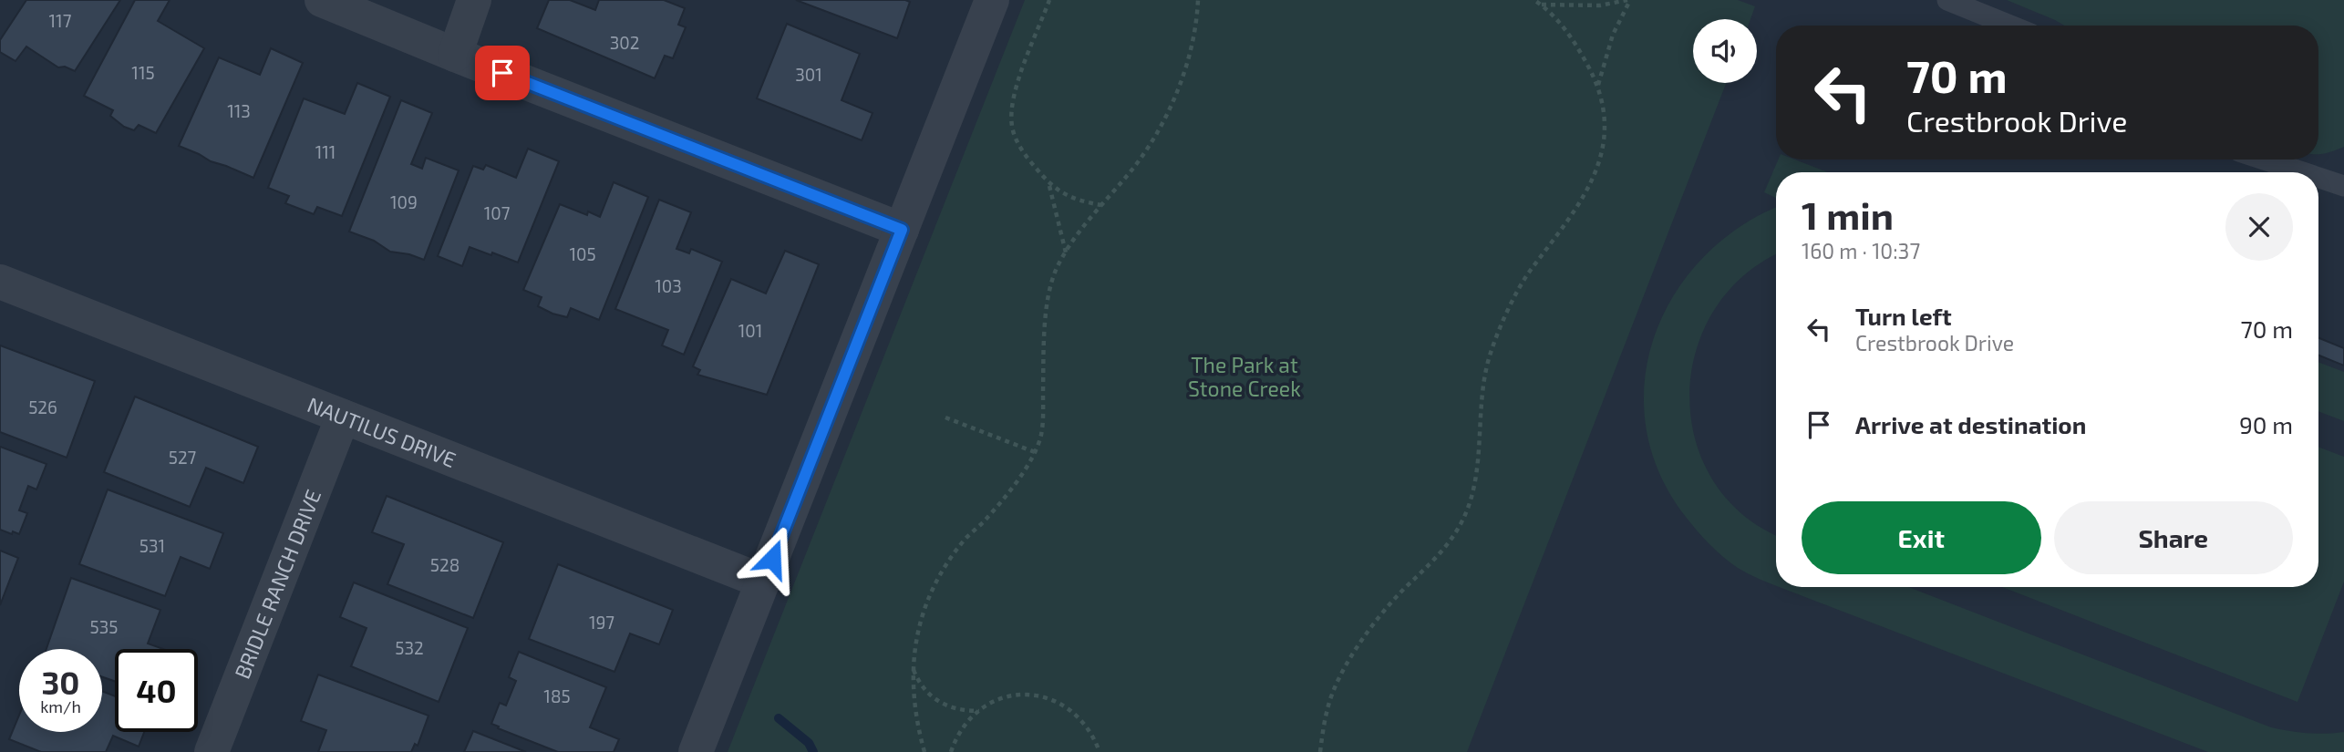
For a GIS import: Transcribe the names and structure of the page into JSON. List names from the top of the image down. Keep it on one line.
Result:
{"streets":{"street":["NAUTILUS DRIVE","BRIDLE RANCH DRIVE"]},"crossings":[["NAUTILUS DRIVE","BRIDLE RANCH DRIVE"]],"parks":["The Park at Stone Creek"],"house_numbers":["117","302","115","301","113","111","109","107","105","103","101","526","527","531","528","197","535","532","185"],"page":{"turn":["70 m","Crestbrook Drive"],"heading":["1 min","160 m · 10:37"],"list":[{"name":"Turn left","note":"Crestbrook Drive","value":"70 m"},{"name":"Arrive at destination","value":"90 m"}],"buttons":["Exit","Share"],"speed":"30 km/h","limit":"40"}}
